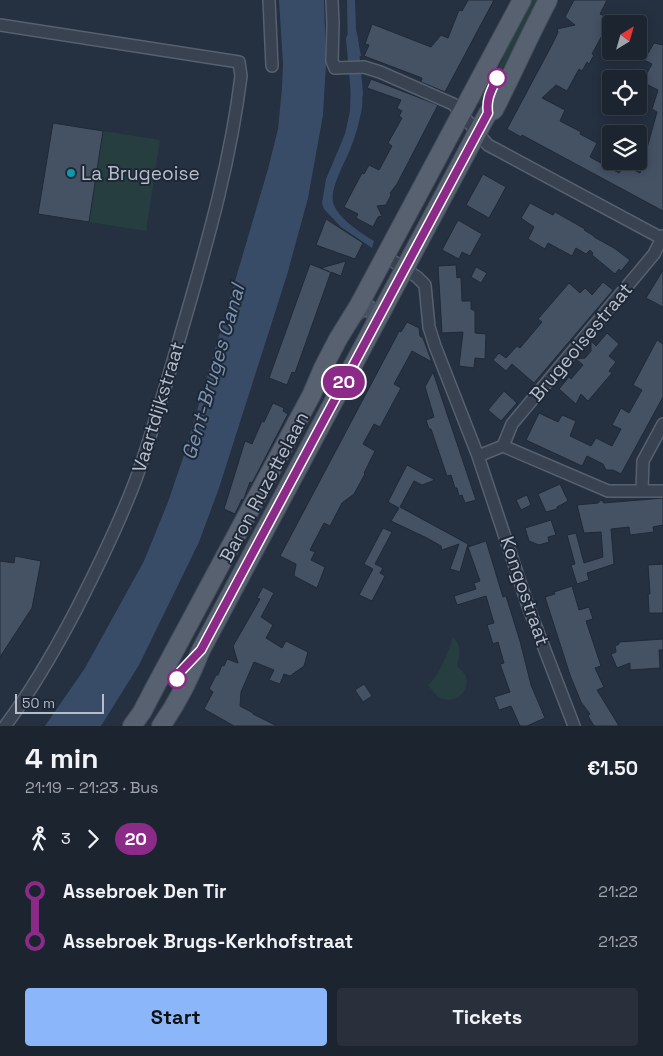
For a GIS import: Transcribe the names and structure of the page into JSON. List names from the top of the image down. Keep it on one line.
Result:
{"streets":{"main road":["Baron Ruzettelaan"],"street":["Brugeoisestraat","Vaartdijkstraat","Kongostraat"]},"crossings":[["Baron Ruzettelaan","Kongostraat"]],"water":["Gent-Bruges Canal"],"places":["La Brugeoise"],"lines":["bus line 20"],"scale_bar":"50 m","north":"top right","page":{"on_map":"20","scale":"50 m","heading":["4 min","21:19 – 21:23 · Bus","€1.50"],"legs":["3","20"],"list":[{"name":"Assebroek Den Tir","value":"21:22"},{"name":"Assebroek Brugs-Kerkhofstraat","value":"21:23"}],"buttons":["Start","Tickets"]}}
